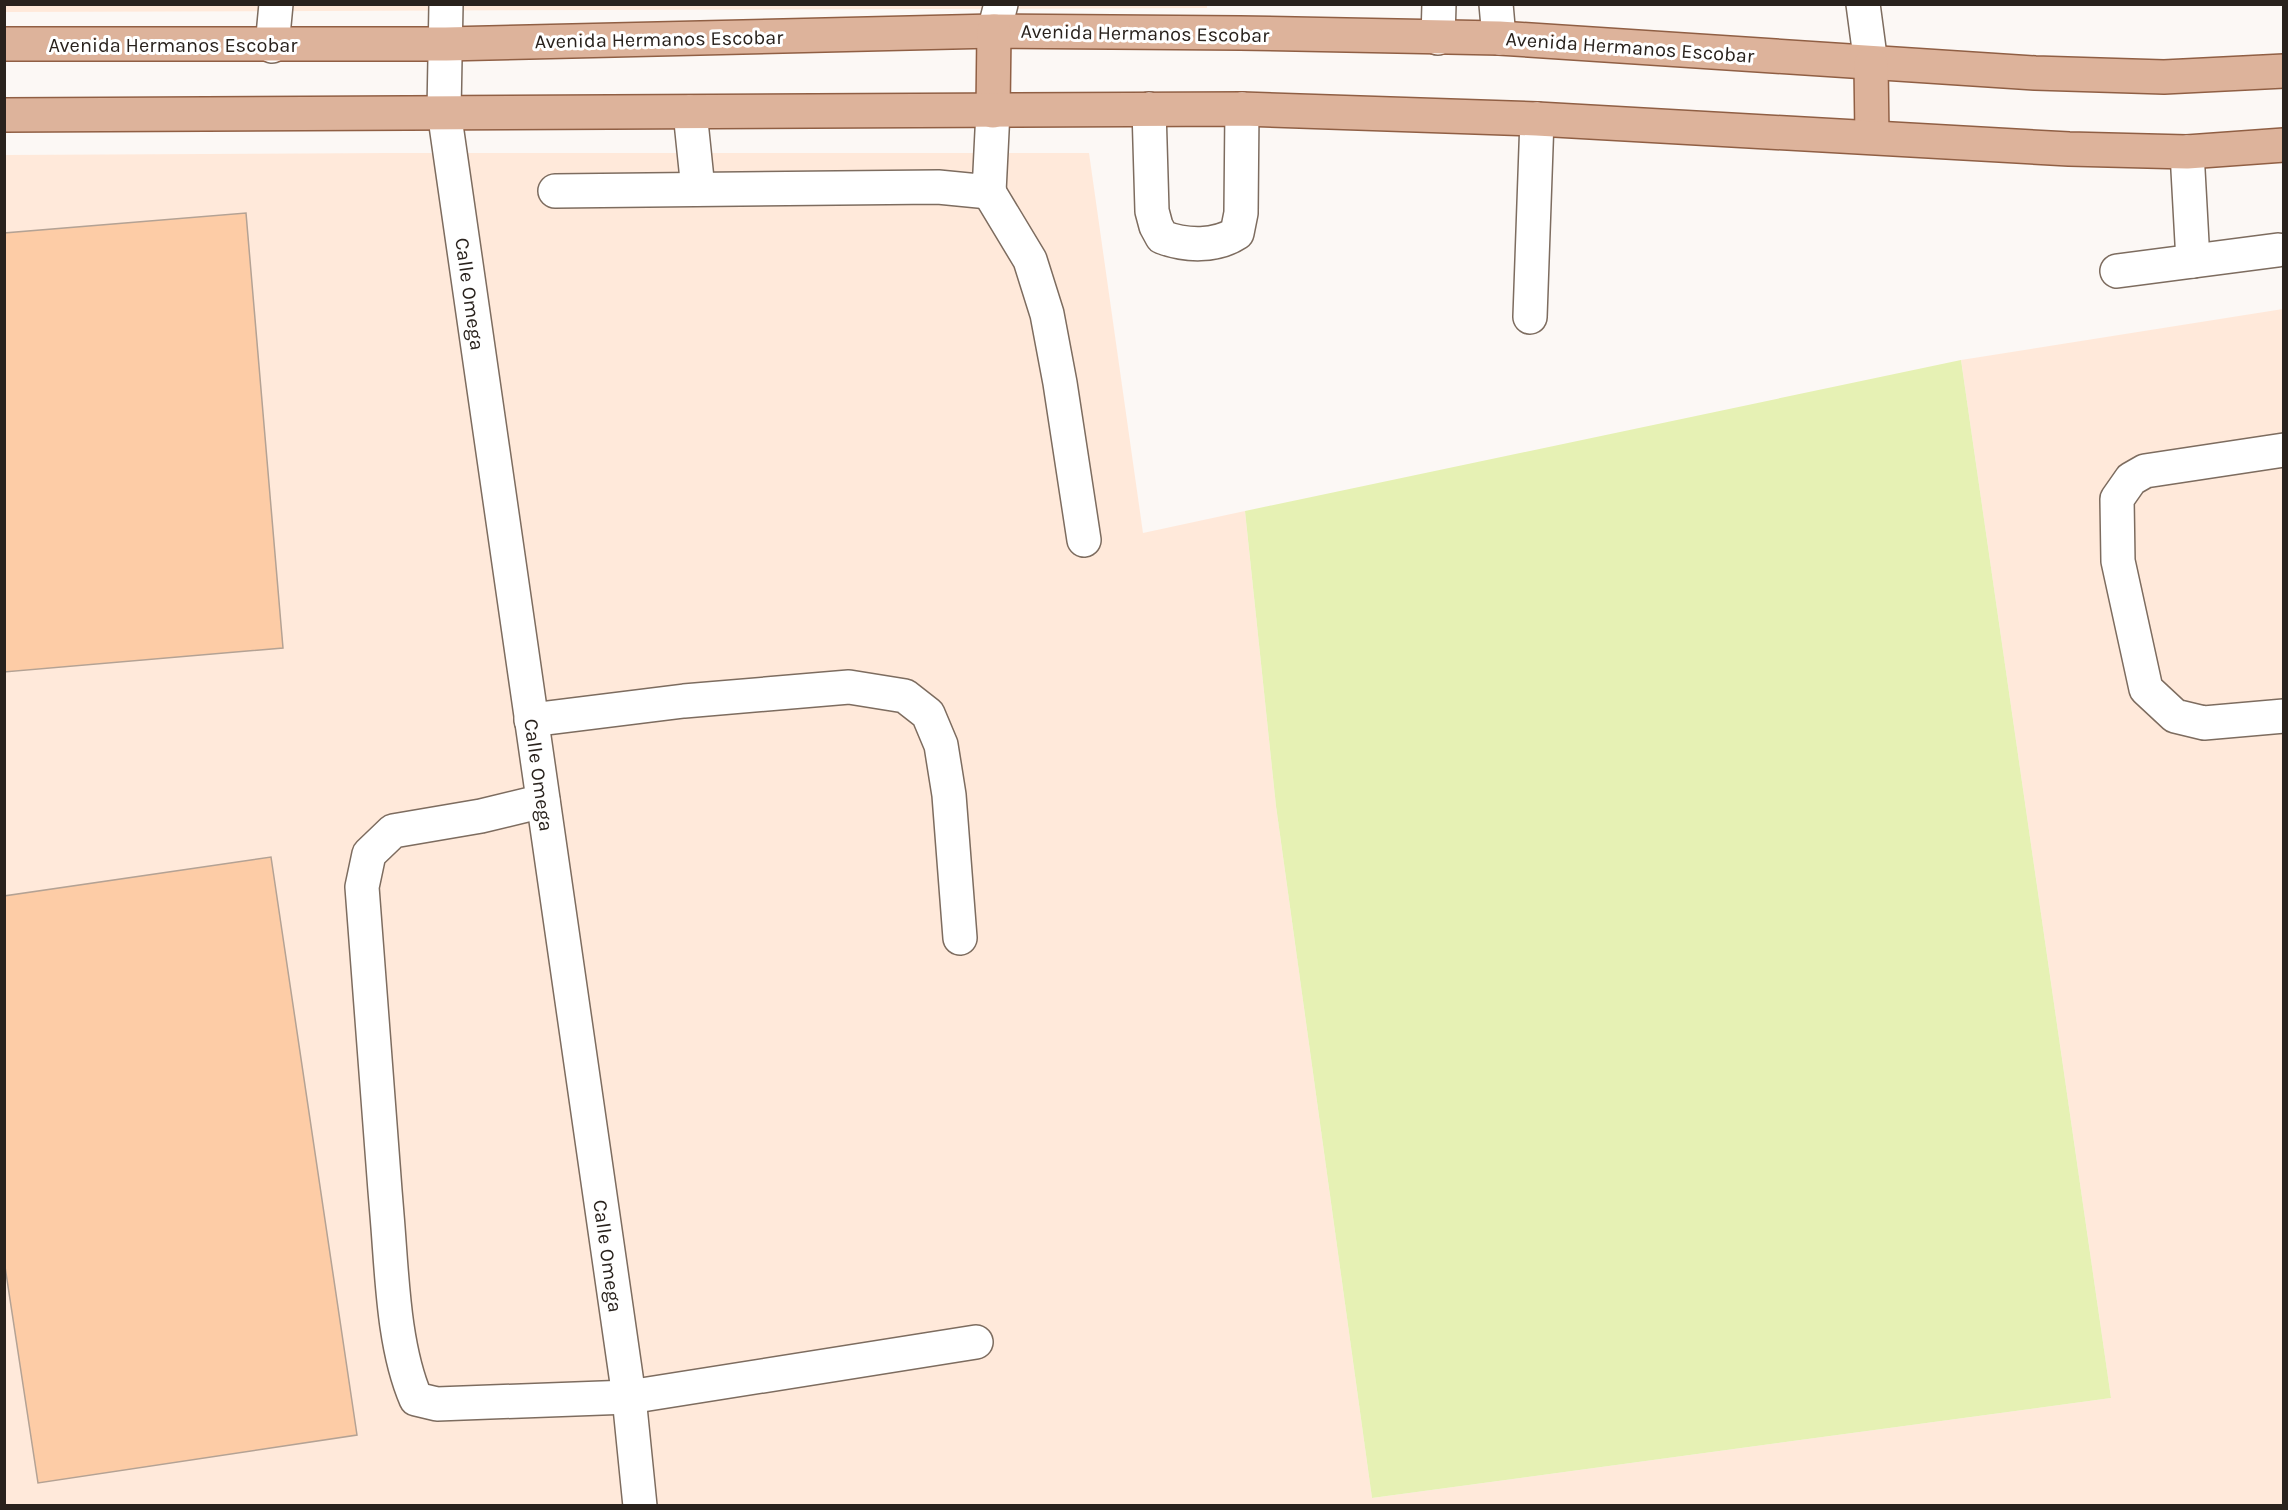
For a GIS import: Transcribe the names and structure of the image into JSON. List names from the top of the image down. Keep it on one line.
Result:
{"streets":{"main road":["Avenida Hermanos Escobar"],"street":["Calle Omega"]},"crossings":[["Avenida Hermanos Escobar","Calle Omega"]]}
